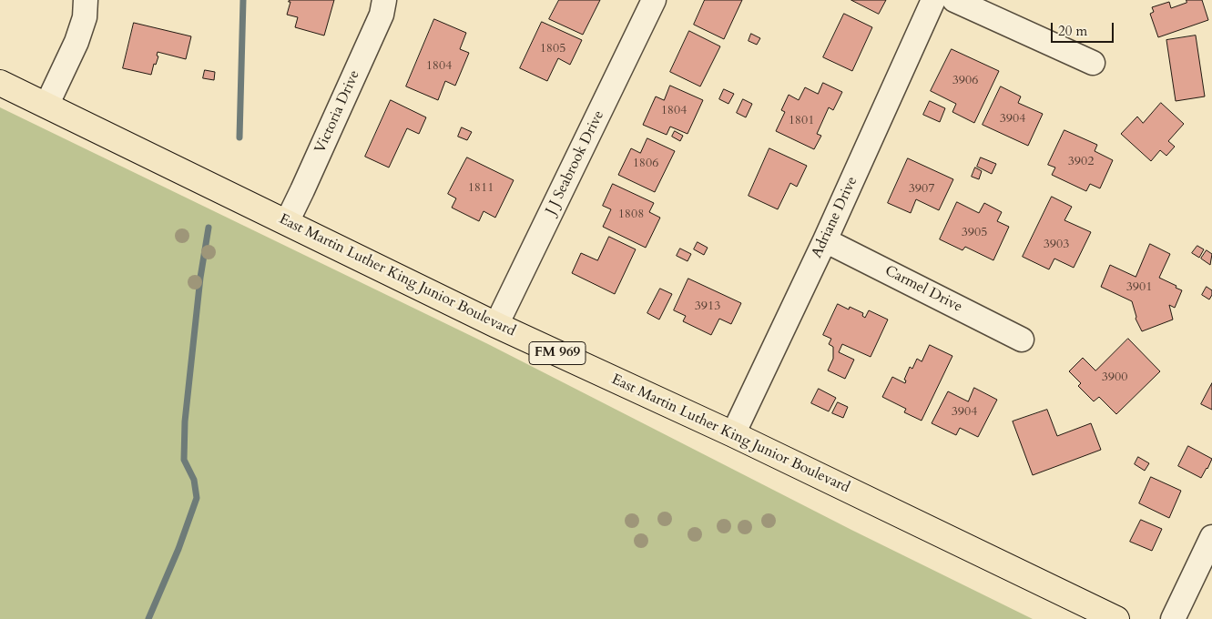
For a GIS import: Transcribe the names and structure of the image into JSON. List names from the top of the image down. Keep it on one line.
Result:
{"streets":{"main road":["East Martin Luther King Junior Boulevard","FM 969"],"street":["Victoria Drive","J J Seabrook Drive","Adriane Drive","Carmel Drive"]},"crossings":[["Victoria Drive","East Martin Luther King Junior Boulevard"],["J J Seabrook Drive","East Martin Luther King Junior Boulevard"],["Adriane Drive","East Martin Luther King Junior Boulevard"],["Adriane Drive","Carmel Drive"]],"house_numbers":["1805","1804","3906","1804","3904","1801","3902","1806","1811","3907","1808","3905","3903","3901","3913","3900","3904"],"scale_bar":"20 m"}
